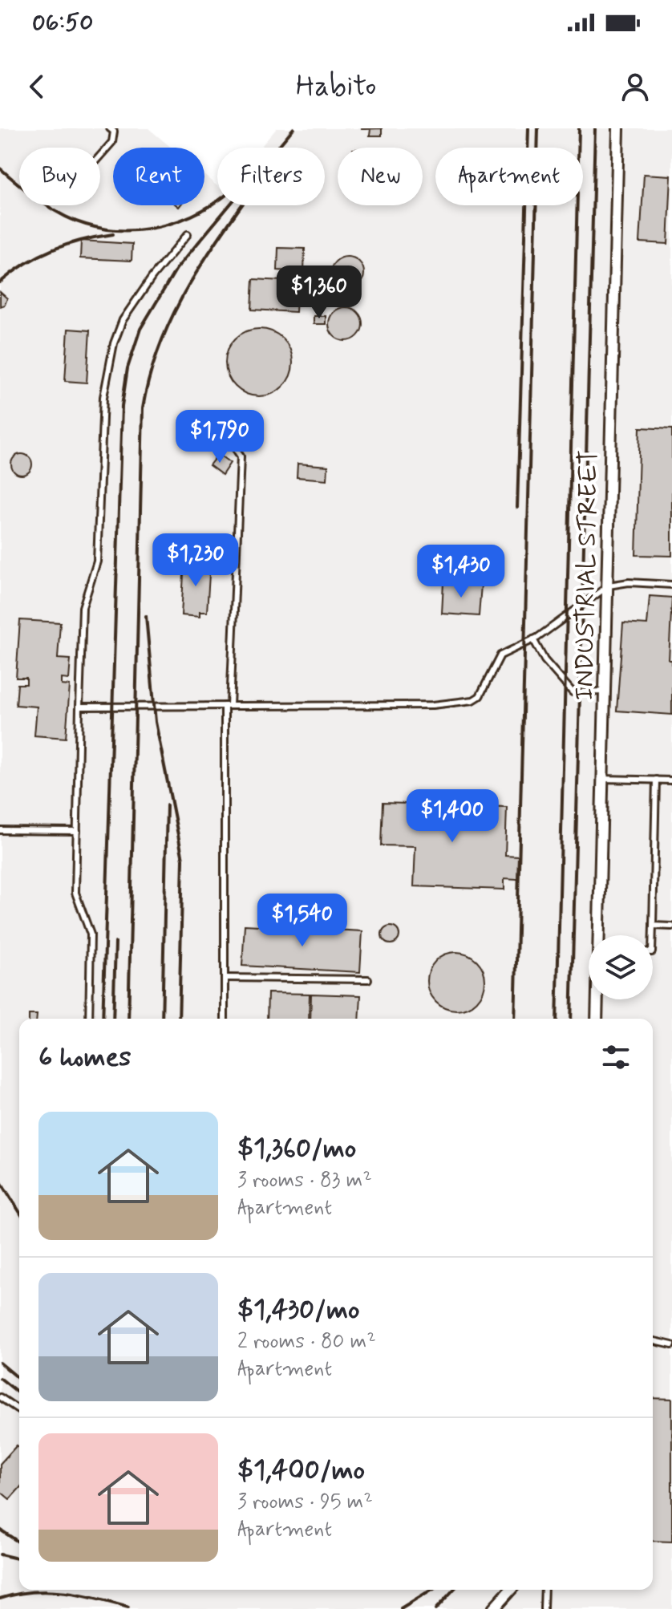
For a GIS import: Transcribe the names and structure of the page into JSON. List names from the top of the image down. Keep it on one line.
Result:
{"streets":{"street":["INDUSTRIAL STREET"]},"page":{"status":"06:50","header":"Habito","chip":["Buy","Rent","Filters","New","Apartment"],"price":["$1,360","$1,790","$1,230","$1,430","$1,400","$1,540"],"heading":"6 homes","list":[{"name":"$1,360/mo","note":"3 rooms · 83 m² · Apartment"},{"name":"$1,430/mo","note":"2 rooms · 80 m² · Apartment"},{"name":"$1,400/mo","note":"3 rooms · 95 m² · Apartment"}]}}
